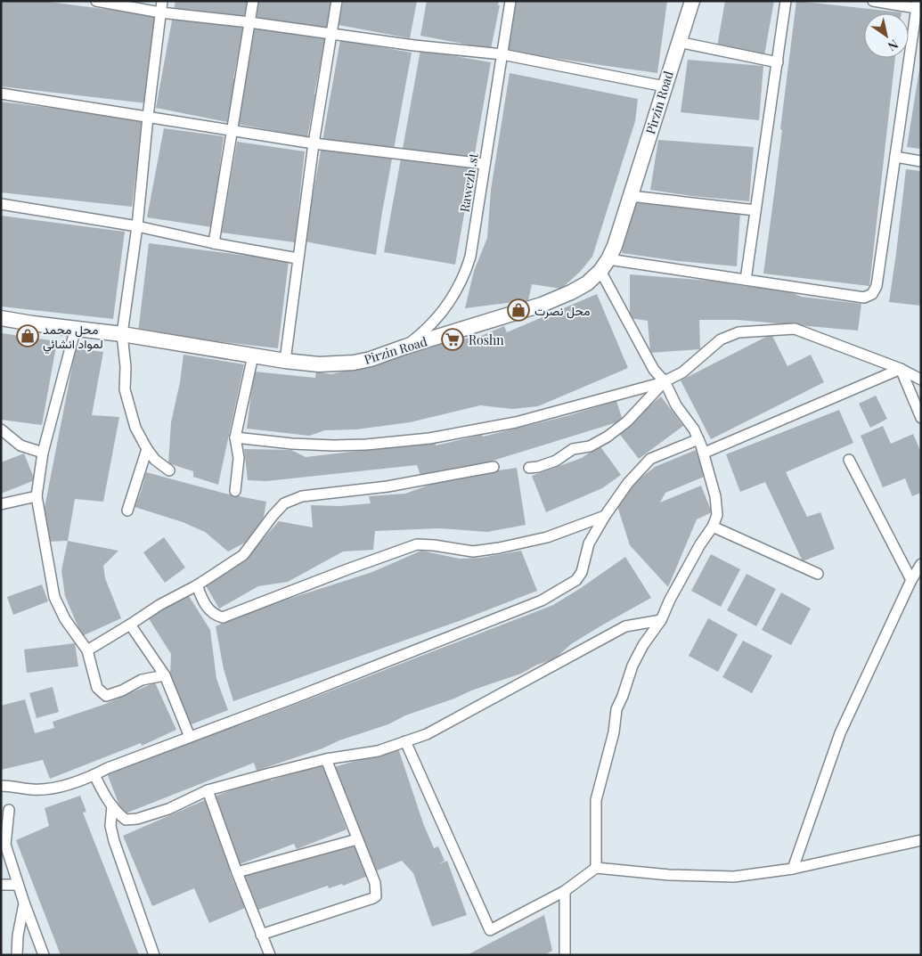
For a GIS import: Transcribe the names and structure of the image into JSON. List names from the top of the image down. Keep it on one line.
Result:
{"streets":{"street":["Pirzin Road","Rawezh .st"]},"crossings":[["Pirzin Road","Rawezh .st"]],"places":{"shop":["محل نصرت","محل محمد لمواد انشائي"],"supermarket":["Roshn"]},"north":"bottom right"}
